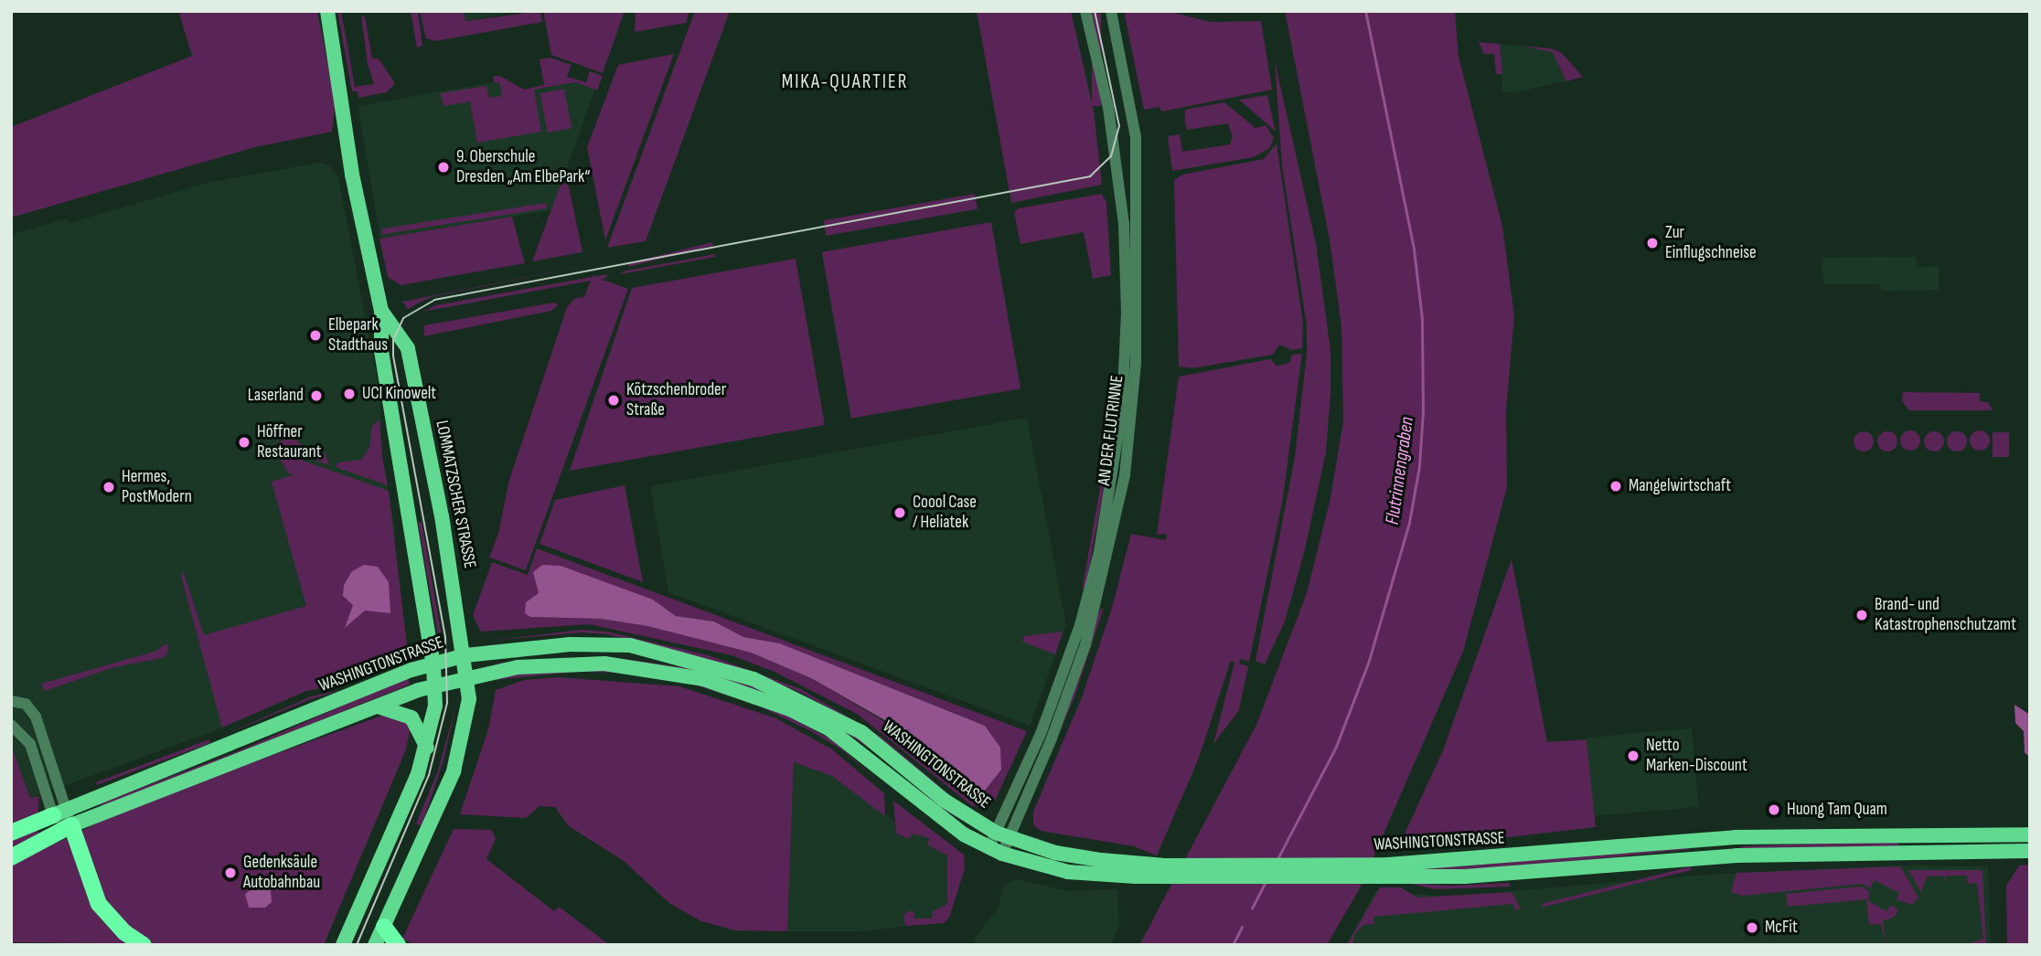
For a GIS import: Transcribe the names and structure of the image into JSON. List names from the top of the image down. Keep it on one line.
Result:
{"streets":{"main road":["LOMMATZSCHER STRASSE","WASHINGTONSTRASSE"],"street":["AN DER FLUTRINNE"]},"crossings":[["AN DER FLUTRINNE","WASHINGTONSTRASSE"],["LOMMATZSCHER STRASSE","WASHINGTONSTRASSE"]],"districts":["MIKA-QUARTIER"],"water":["Flutrinnengraben"],"places":["9. Oberschule Dresden „Am ElbePark“","Zur Einflugschneise","Elbepark Stadthaus","UCI Kinowelt","Laserland","Kötzschenbroder Straße","Höffner Restaurant","Mangelwirtschaft","Hermes, PostModern","Coool Case / Heliatek","Brand- und Katastrophenschutzamt","Netto Marken-Discount","Huong Tam Quam","Gedenksäule Autobahnbau","McFit"]}
